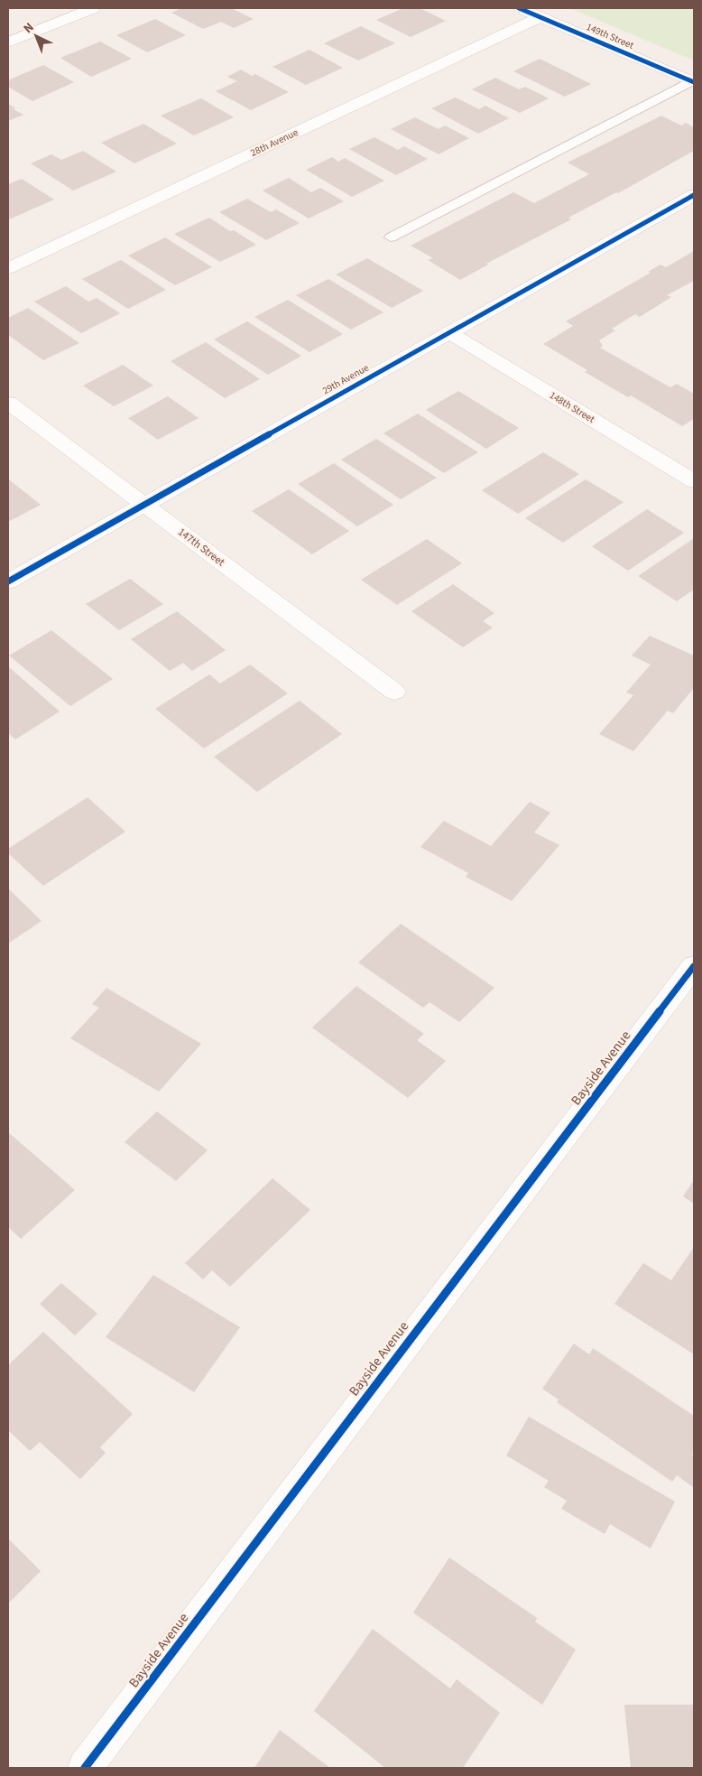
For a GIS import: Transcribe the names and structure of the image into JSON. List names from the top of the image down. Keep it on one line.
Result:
{"streets":{"street":["149th Street","28th Avenue","29th Avenue","148th Street","147th Street","Bayside Avenue"]},"crossings":[["149th Street","28th Avenue"],["29th Avenue","148th Street"],["29th Avenue","147th Street"]],"north":"top left"}
